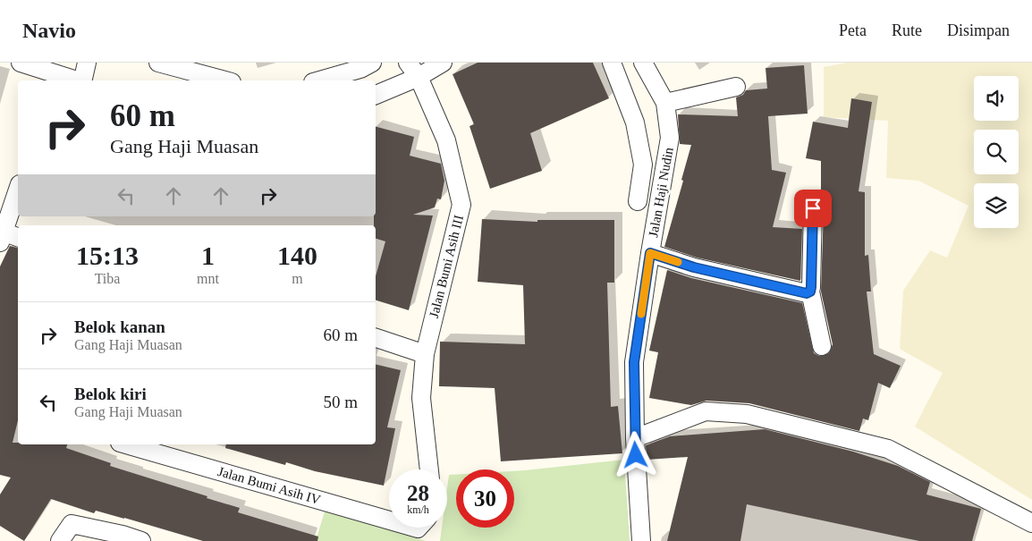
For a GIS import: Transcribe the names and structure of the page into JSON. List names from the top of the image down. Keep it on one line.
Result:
{"streets":{"street":["Jalan Haji Nudin","Jalan Bumi Asih III","Jalan Bumi Asih IV"]},"page":{"header":"Navio","nav":["Peta","Rute","Disimpan"],"turn":["60 m","Gang Haji Muasan"],"eta":["15:13","Tiba","1","mnt","140","m"],"list":[{"name":"Belok kanan","note":"Gang Haji Muasan","value":"60 m"},{"name":"Belok kiri","note":"Gang Haji Muasan","value":"50 m"}],"speed":"28 km/h","limit":"30"}}
